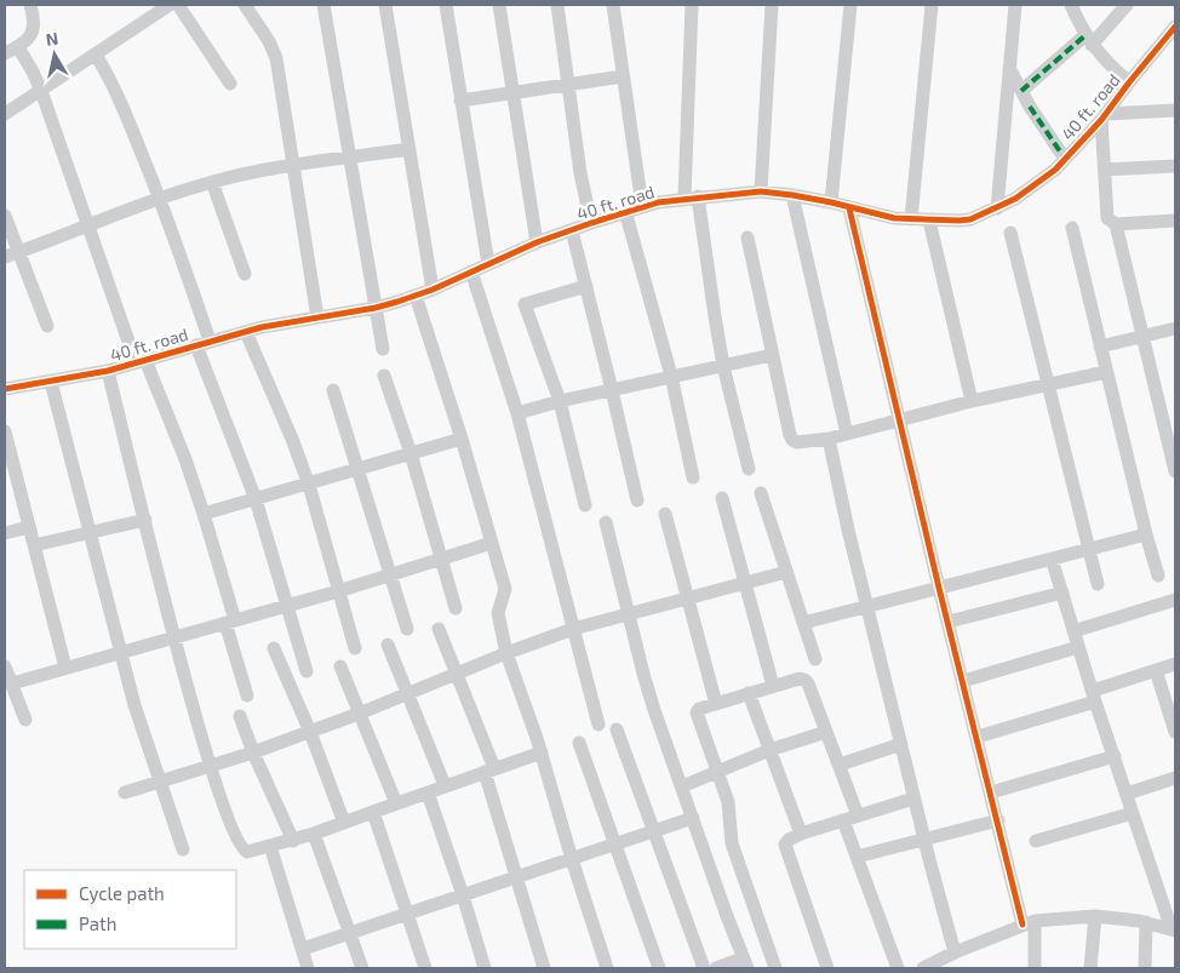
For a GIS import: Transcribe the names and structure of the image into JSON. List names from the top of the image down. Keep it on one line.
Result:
{"streets":{"street":["40 ft. road"]},"legend":["Cycle path","Path"],"north":"top"}
